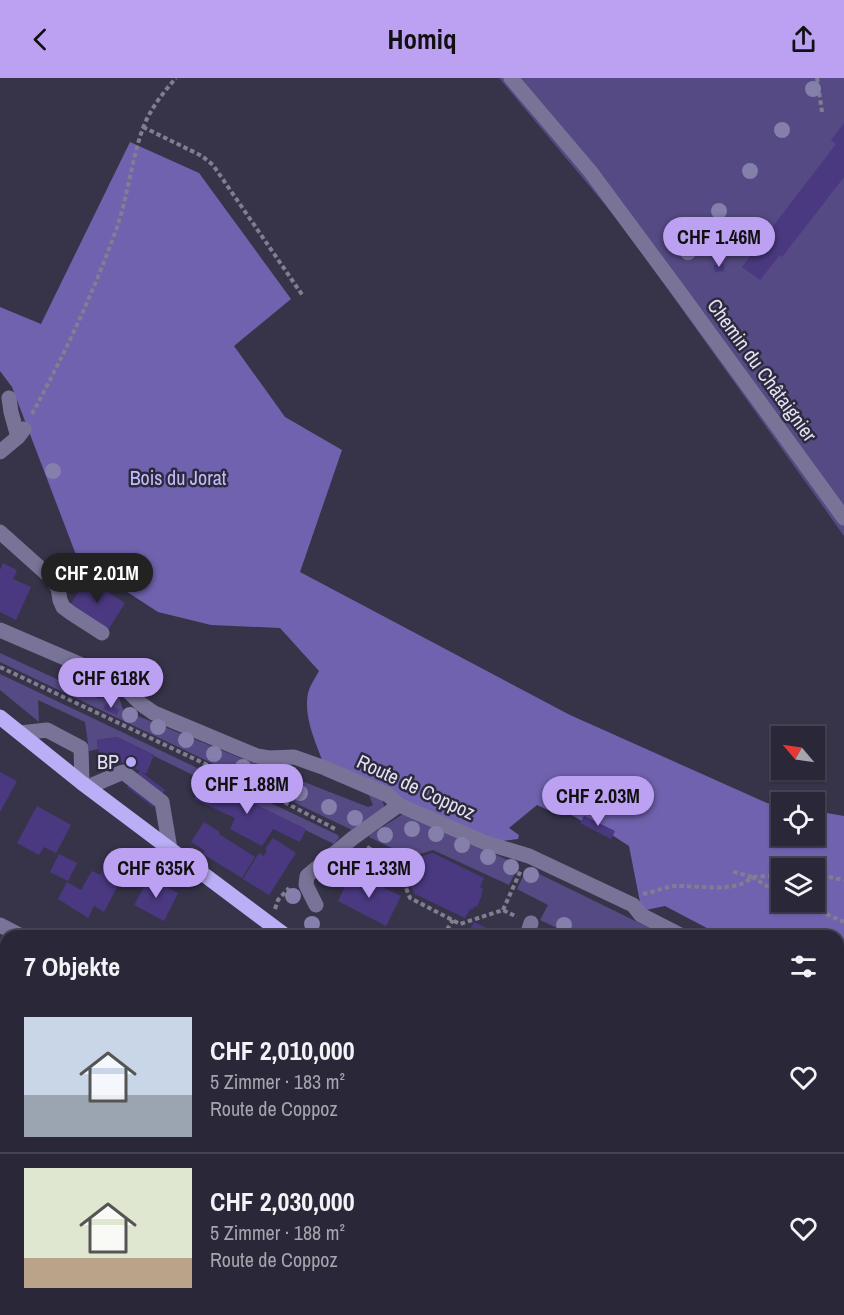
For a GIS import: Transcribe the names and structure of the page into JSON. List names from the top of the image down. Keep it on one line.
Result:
{"streets":{"street":["Chemin du Châtaignier","Route de Coppoz"]},"parks":["Bois du Jorat"],"places":["BP"],"north":"top left","page":{"header":"Homiq","price":["CHF 1.46M","CHF 2.01M","CHF 618K","CHF 1.88M","CHF 2.03M","CHF 635K","CHF 1.33M"],"heading":"7 Objekte","list":[{"name":"CHF 2,010,000","note":"5 Zimmer · 183 m² · Route de Coppoz"},{"name":"CHF 2,030,000","note":"5 Zimmer · 188 m² · Route de Coppoz"}]}}
